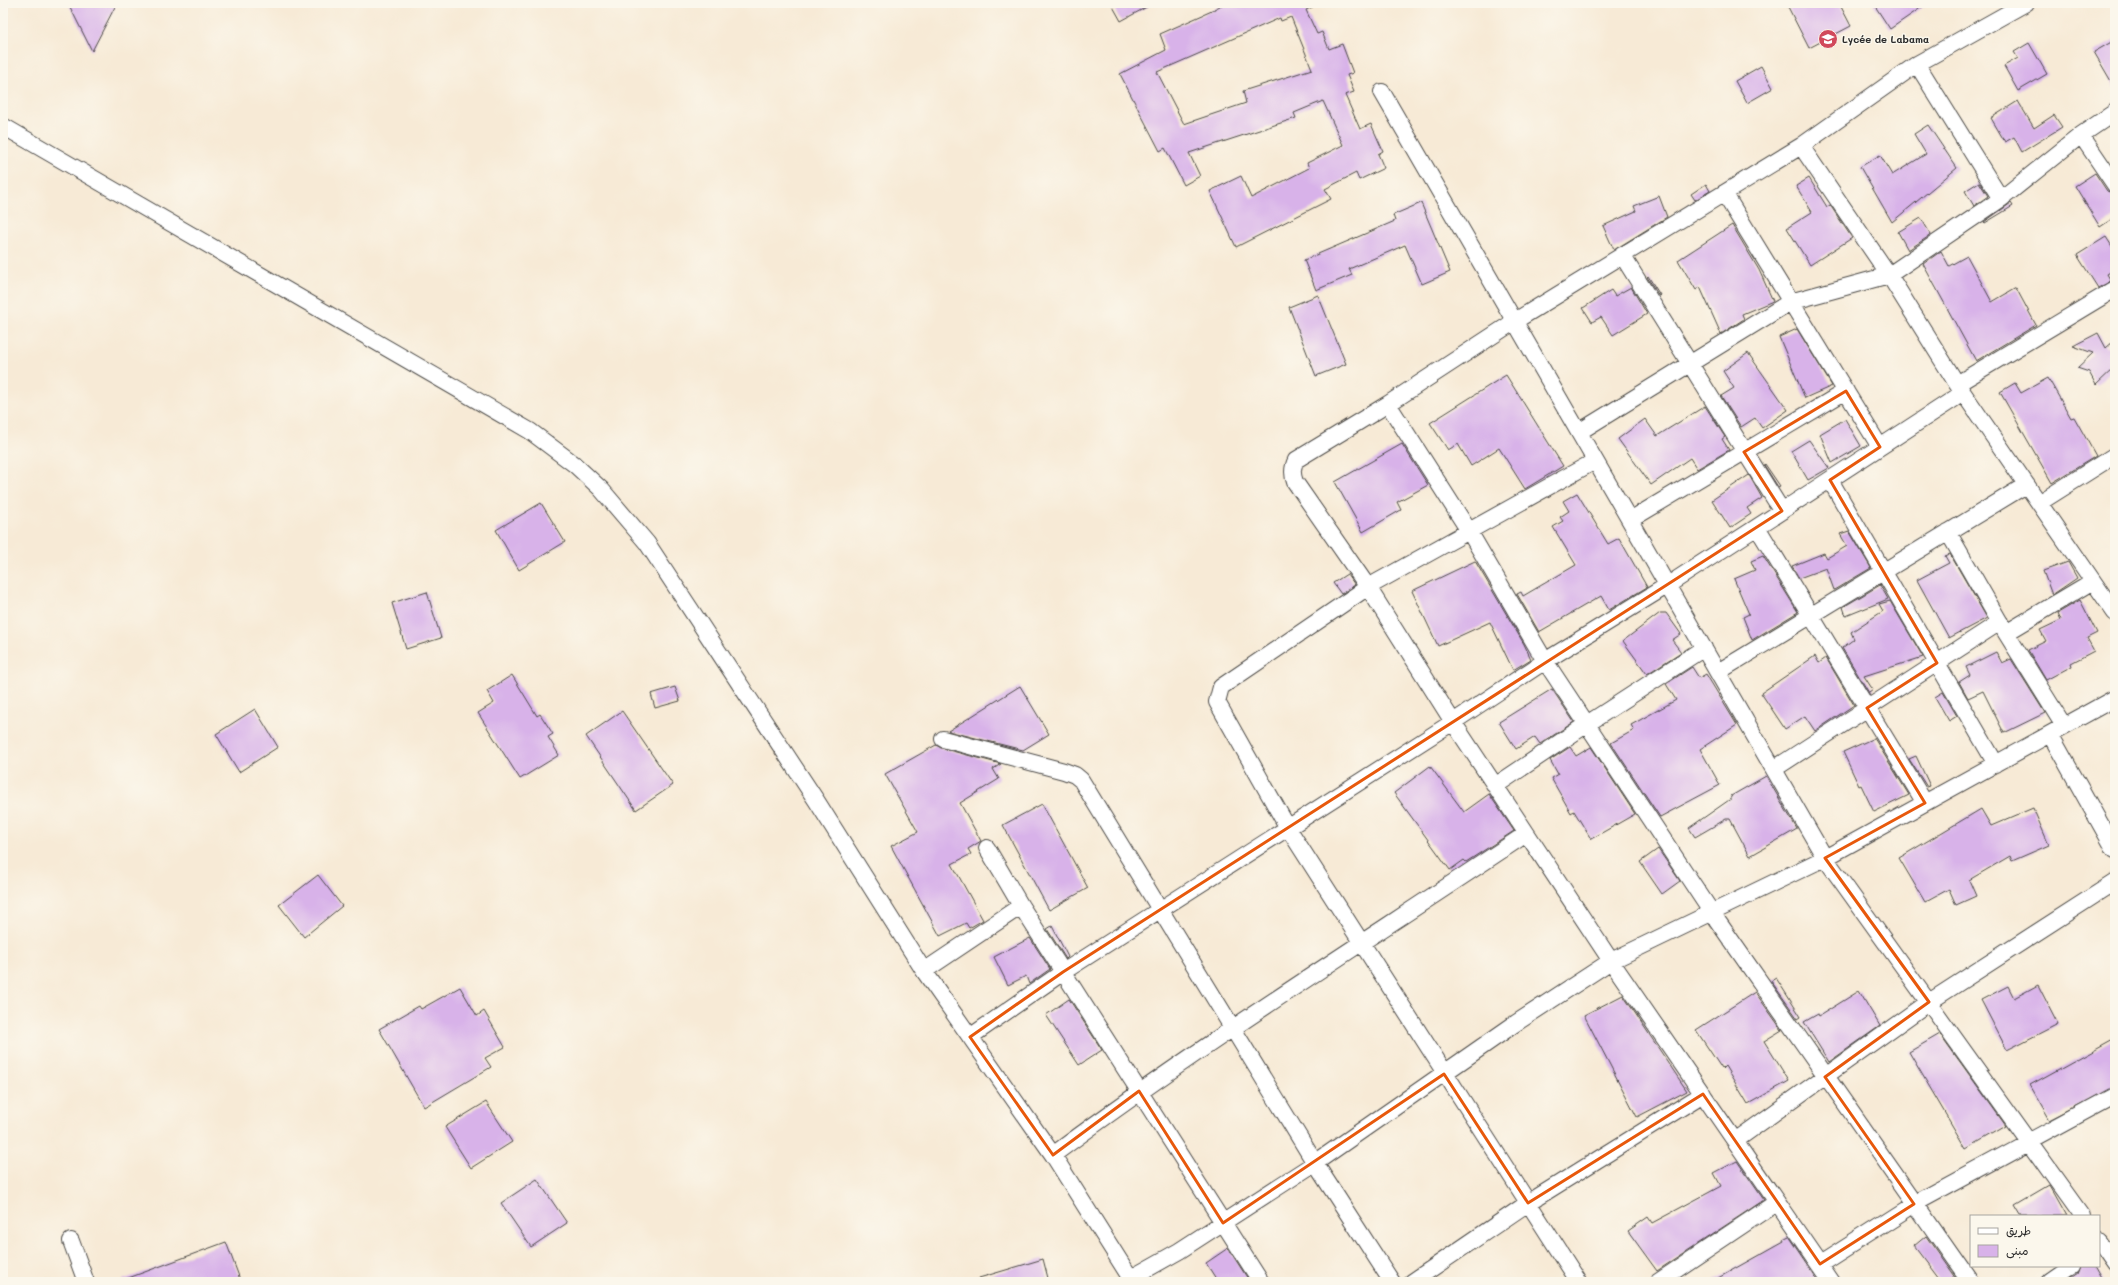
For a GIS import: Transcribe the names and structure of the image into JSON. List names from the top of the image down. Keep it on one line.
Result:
{"places":{"school or university":["Lycée de Labama"]},"legend":["طريق","مبنى"]}
